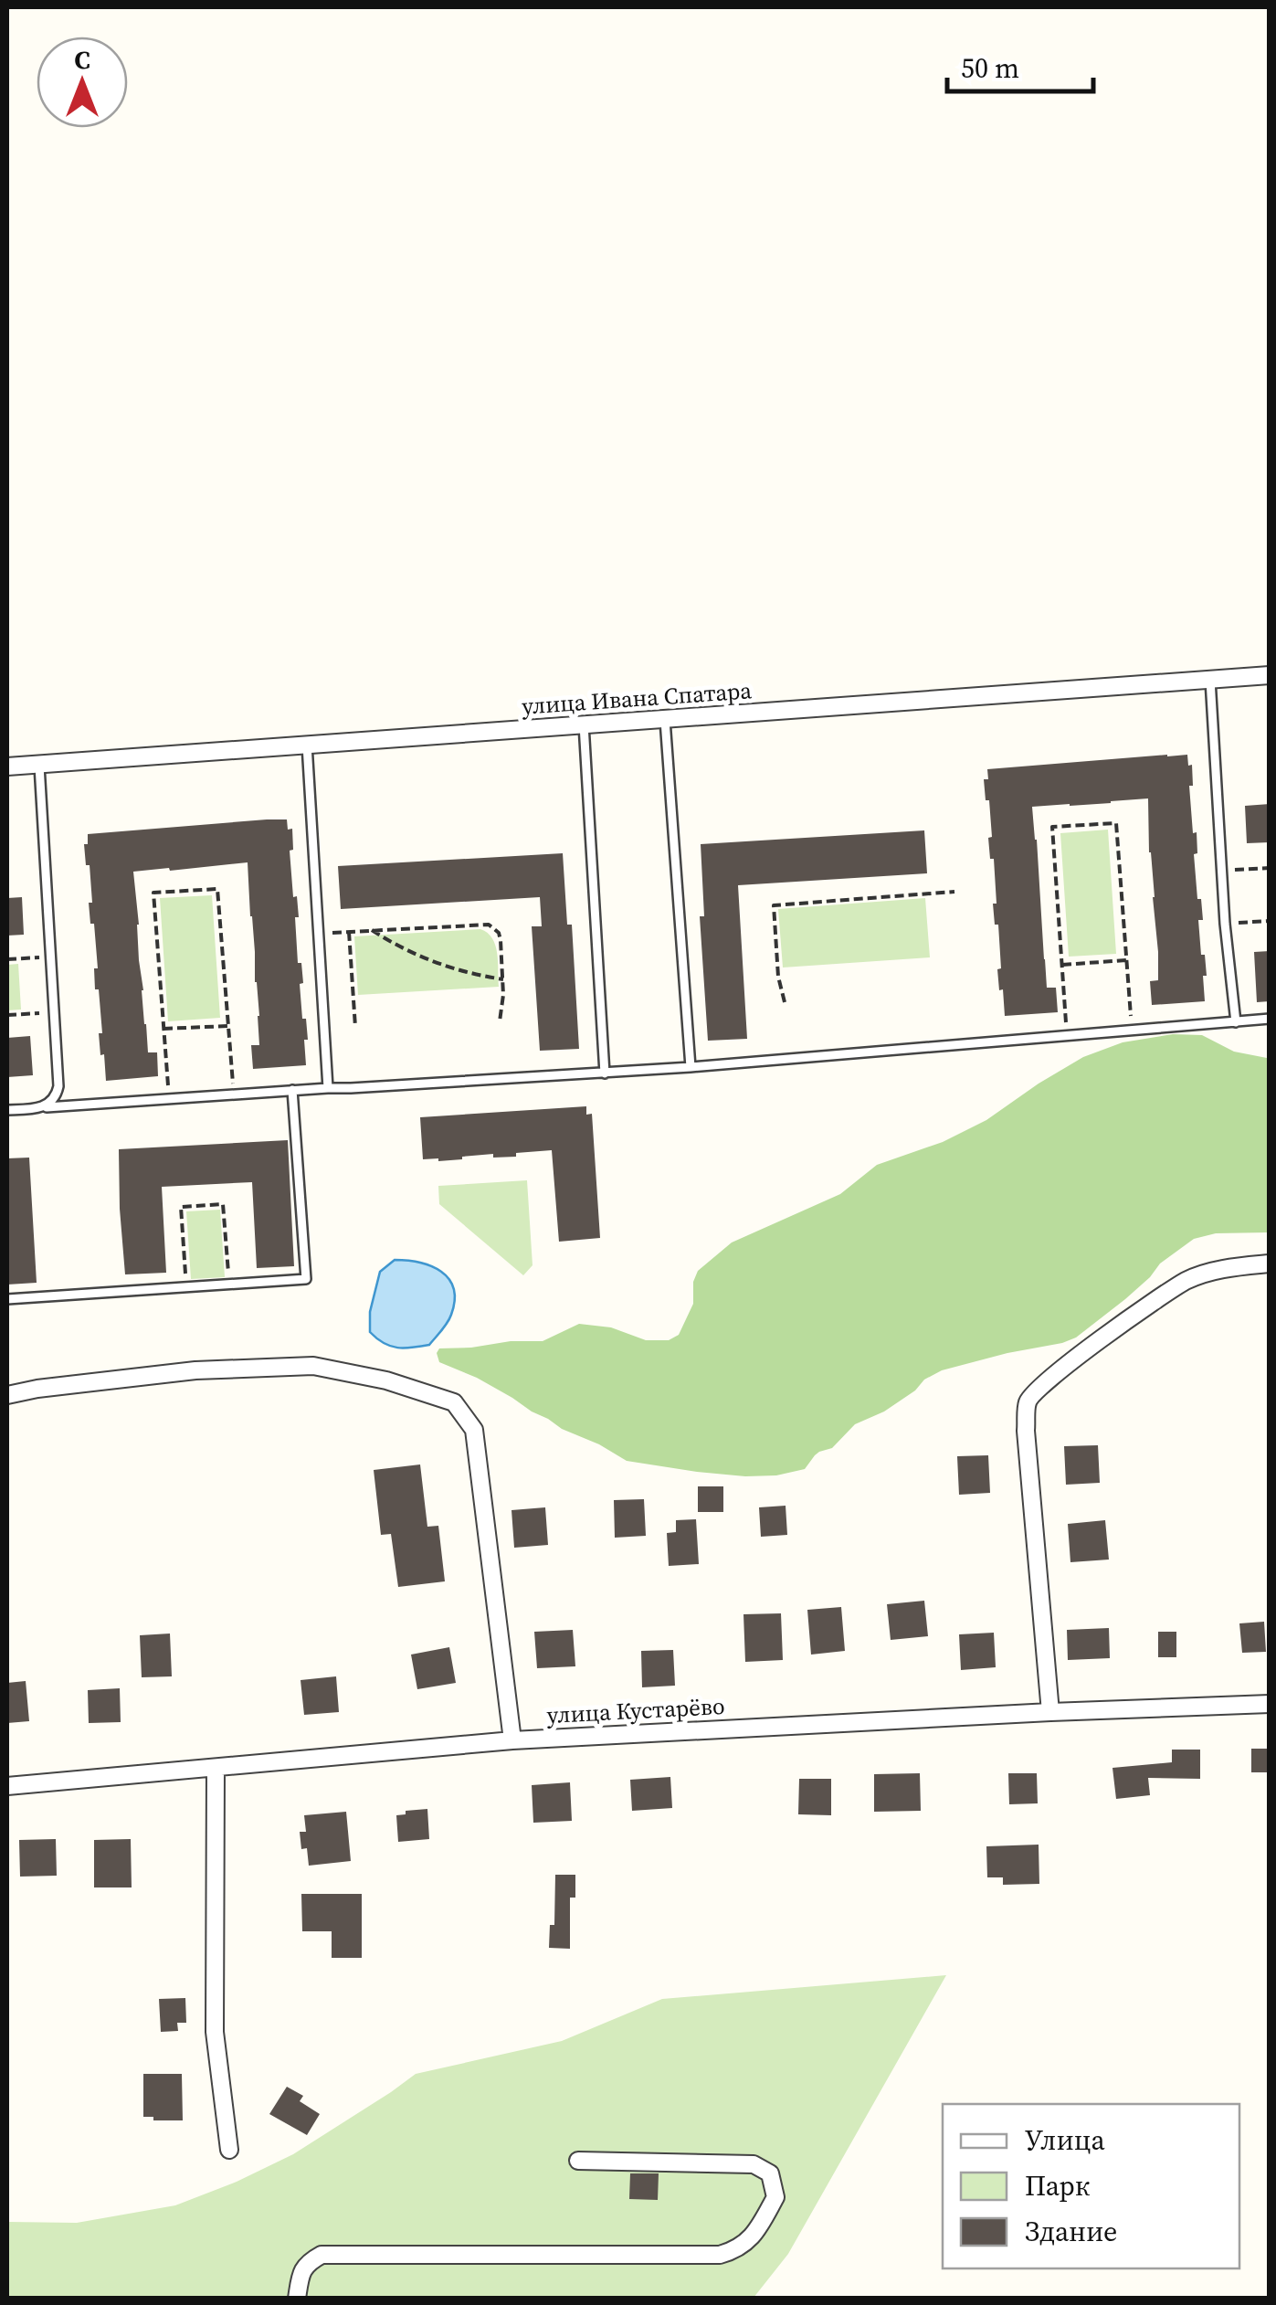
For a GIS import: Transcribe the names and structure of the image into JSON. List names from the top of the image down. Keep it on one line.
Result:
{"streets":{"street":["улица Ивана Спатара","улица Кустарёво"]},"legend":["Улица","Парк","Здание"],"scale_bar":"50 m","north":"top"}
